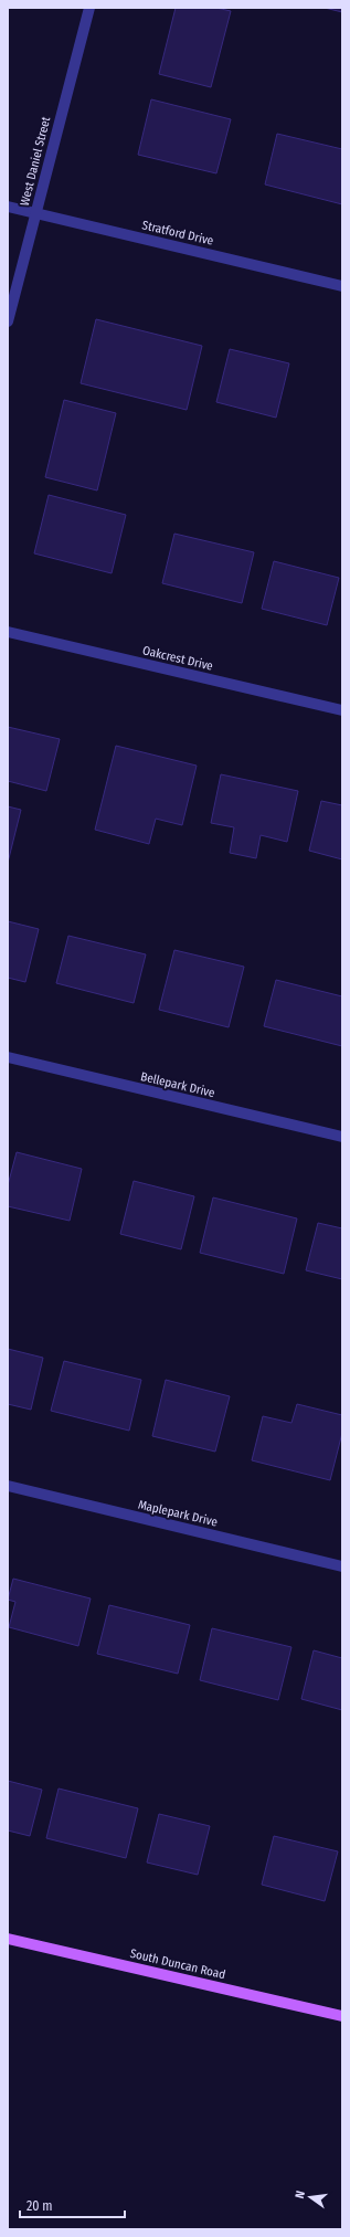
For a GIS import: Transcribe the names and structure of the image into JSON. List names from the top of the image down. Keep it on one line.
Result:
{"streets":{"main road":["South Duncan Road"],"street":["West Daniel Street","Stratford Drive","Oakcrest Drive","Bellepark Drive","Maplepark Drive"]},"crossings":[["West Daniel Street","Stratford Drive"]],"scale_bar":"20 m","north":"left"}
